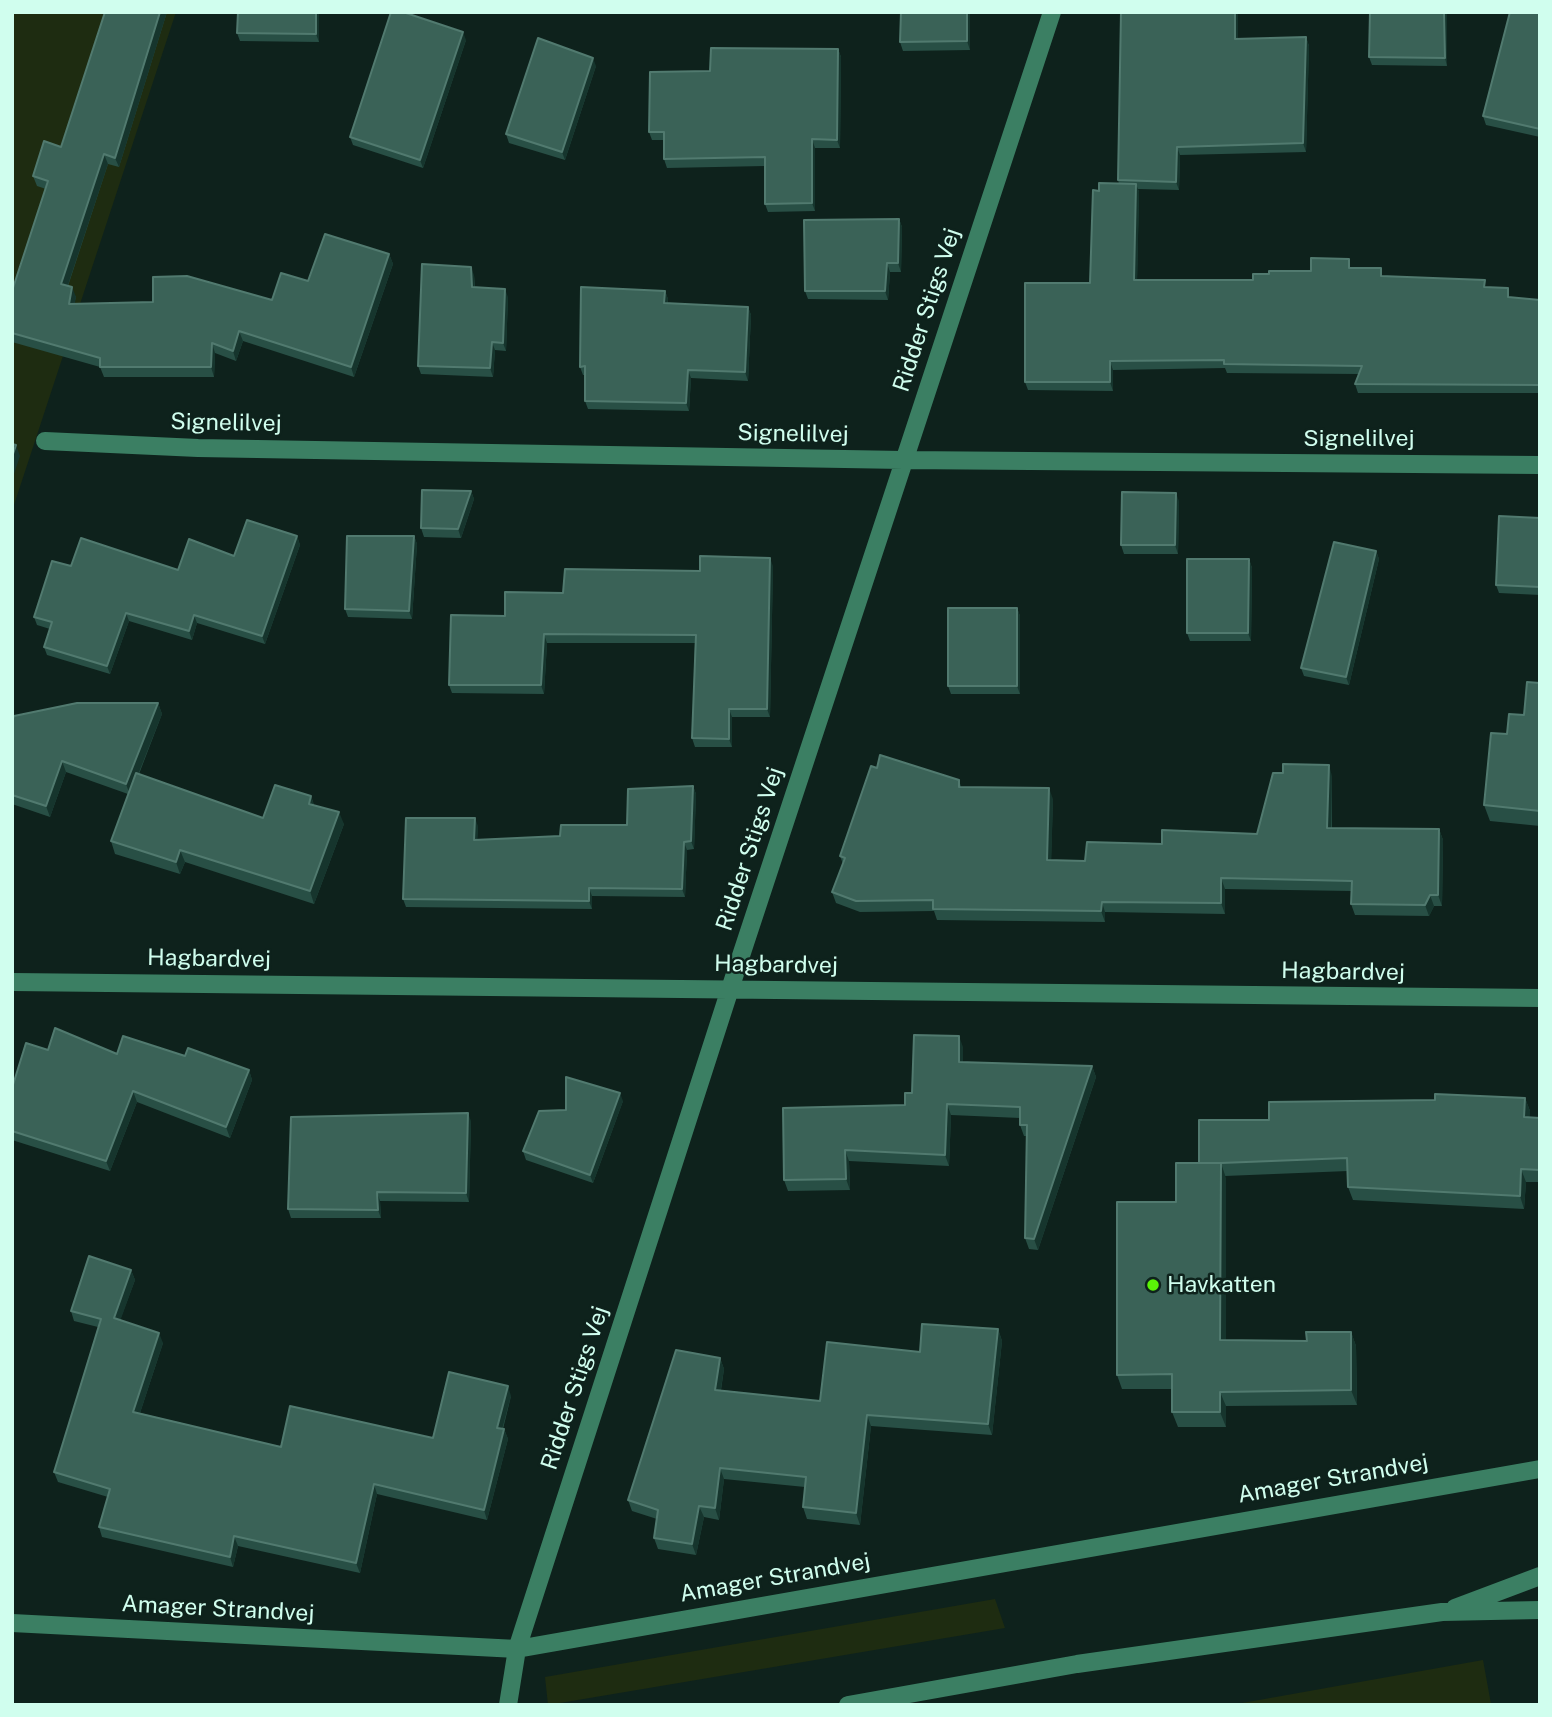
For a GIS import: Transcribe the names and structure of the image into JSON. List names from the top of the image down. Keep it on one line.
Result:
{"streets":{"street":["Ridder Stigs Vej","Signelilvej","Hagbardvej","Amager Strandvej"]},"crossings":[["Ridder Stigs Vej","Signelilvej"],["Ridder Stigs Vej","Hagbardvej"],["Ridder Stigs Vej","Amager Strandvej"]],"places":["Havkatten"]}
